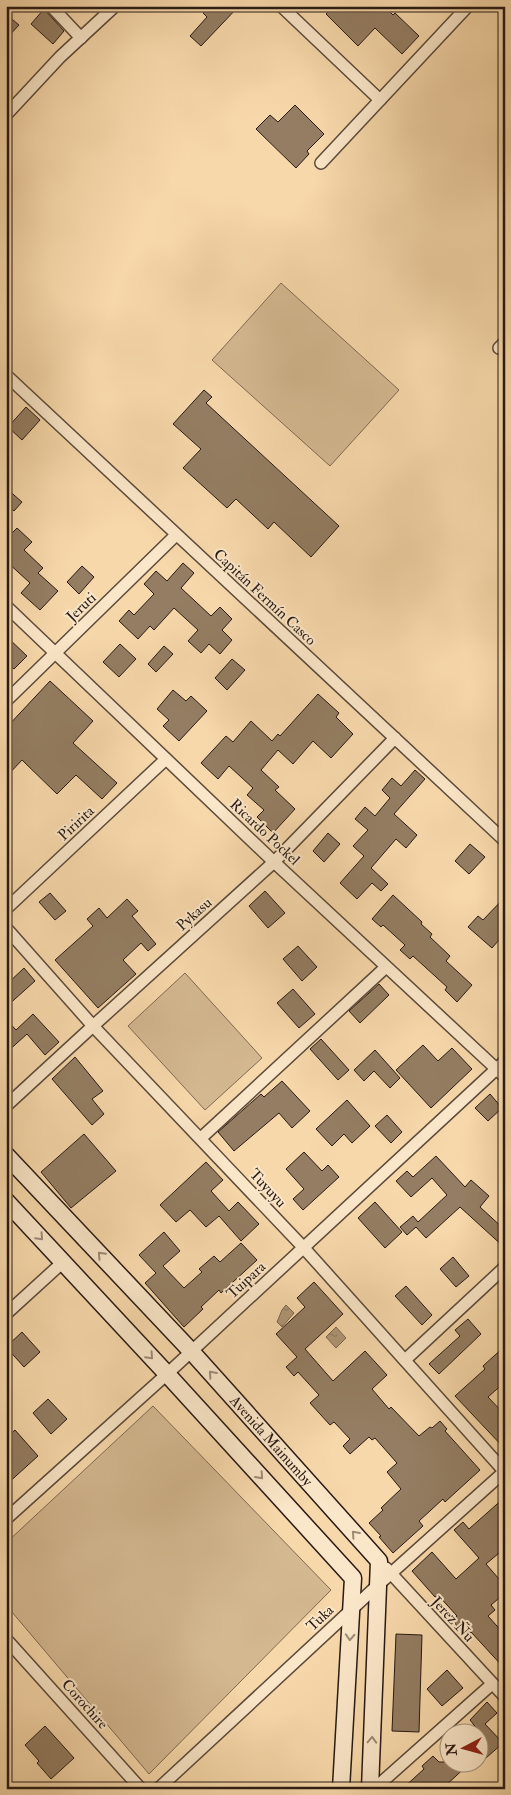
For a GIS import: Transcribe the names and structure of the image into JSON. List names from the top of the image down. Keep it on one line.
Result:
{"streets":{"street":["Capitán Fermín Casco","Jeruti","Piririta","Ricardo Pockel","Pykasu","Tuyuyu","Tuipara","Avenida Mainumby","Tuka","Jerez Ñu","Corochire"]},"crossings":[["Capitán Fermín Casco","Jeruti"],["Capitán Fermín Casco","Pykasu"],["Jeruti","Ricardo Pockel"],["Piririta","Ricardo Pockel"],["Ricardo Pockel","Pykasu"],["Ricardo Pockel","Tuipara"],["Pykasu","Tuyuyu"],["Tuyuyu","Tuipara"],["Tuyuyu","Tuka"],["Tuipara","Avenida Mainumby"],["Avenida Mainumby","Tuka"],["Avenida Mainumby","Jerez Ñu"],["Tuka","Jerez Ñu"]],"north":"left"}
